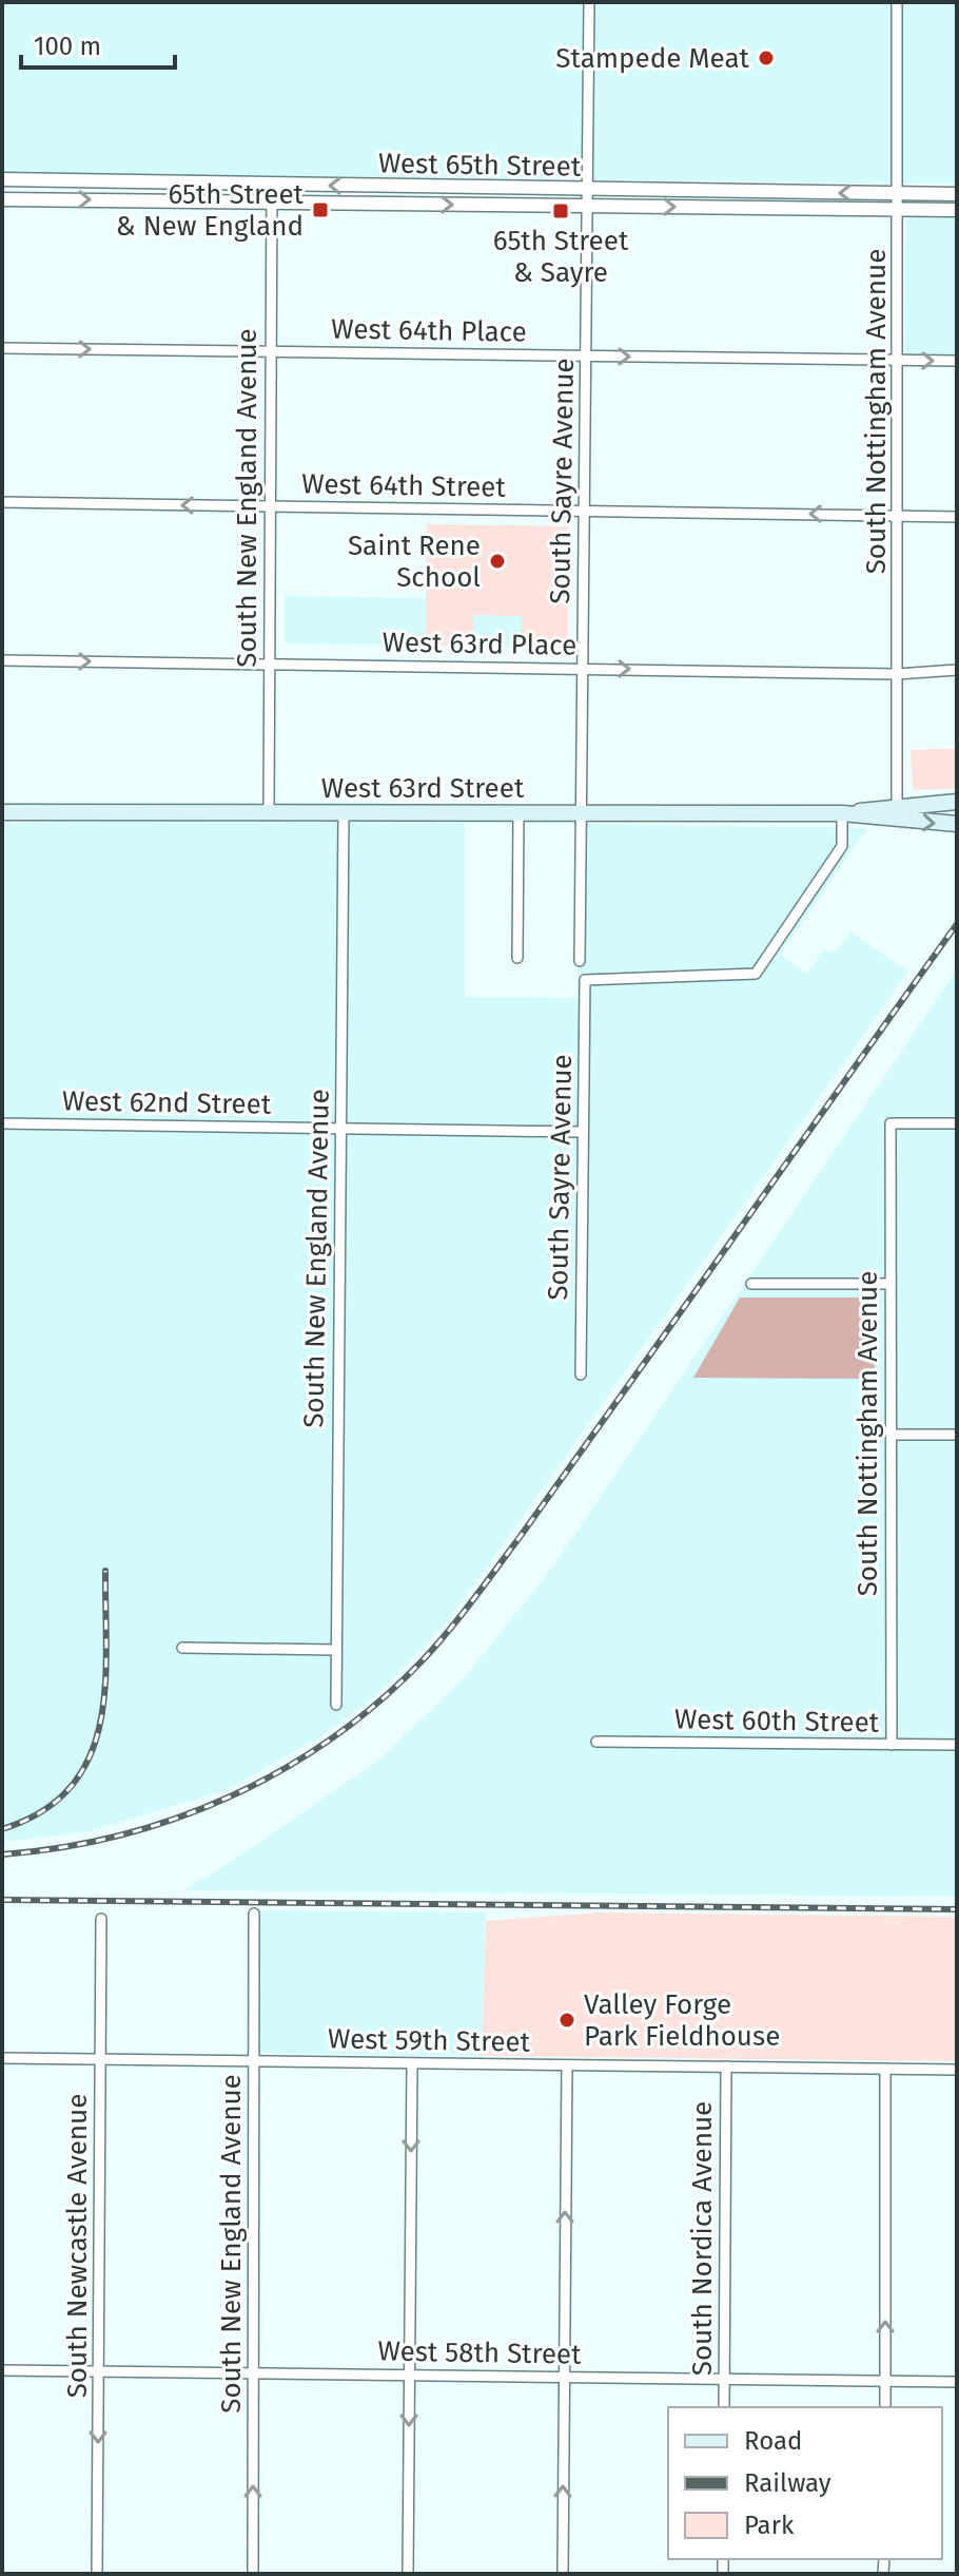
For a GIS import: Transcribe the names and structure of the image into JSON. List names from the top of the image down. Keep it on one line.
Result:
{"streets":{"main road":["West 63rd Street"],"street":["West 65th Street","West 64th Place","South Nottingham Avenue","South Sayre Avenue","West 64th Street","South New England Avenue","West 63rd Place","West 62nd Street","West 60th Street","West 59th Street","South Nordica Avenue","South Newcastle Avenue","West 58th Street"]},"crossings":[["West 65th Street","South Nottingham Avenue"],["West 65th Street","South Sayre Avenue"],["West 65th Street","South New England Avenue"],["West 64th Place","South Nottingham Avenue"],["West 64th Place","South Sayre Avenue"],["West 64th Place","South New England Avenue"],["South Nottingham Avenue","West 64th Street"],["South Nottingham Avenue","West 63rd Place"],["South Nottingham Avenue","West 63rd Street"],["South Nottingham Avenue","West 60th Street"],["South Sayre Avenue","West 64th Street"],["South Sayre Avenue","West 63rd Place"],["South Sayre Avenue","West 63rd Street"],["South Sayre Avenue","West 62nd Street"],["West 64th Street","South New England Avenue"],["South New England Avenue","West 63rd Place"],["South New England Avenue","West 63rd Street"],["South New England Avenue","West 62nd Street"],["South New England Avenue","West 59th Street"],["South New England Avenue","West 58th Street"],["West 59th Street","South Nordica Avenue"],["West 59th Street","South Newcastle Avenue"],["South Nordica Avenue","West 58th Street"],["South Newcastle Avenue","West 58th Street"]],"one_way":["West 64th Place","West 64th Street","West 63rd Place"],"places":{"other":["Stampede Meat","Saint Rene School","Valley Forge Park Fieldhouse"],"transit":["65th Street & New England","65th Street & Sayre"]},"legend":["Road","Railway","Park"],"scale_bar":"100 m"}
